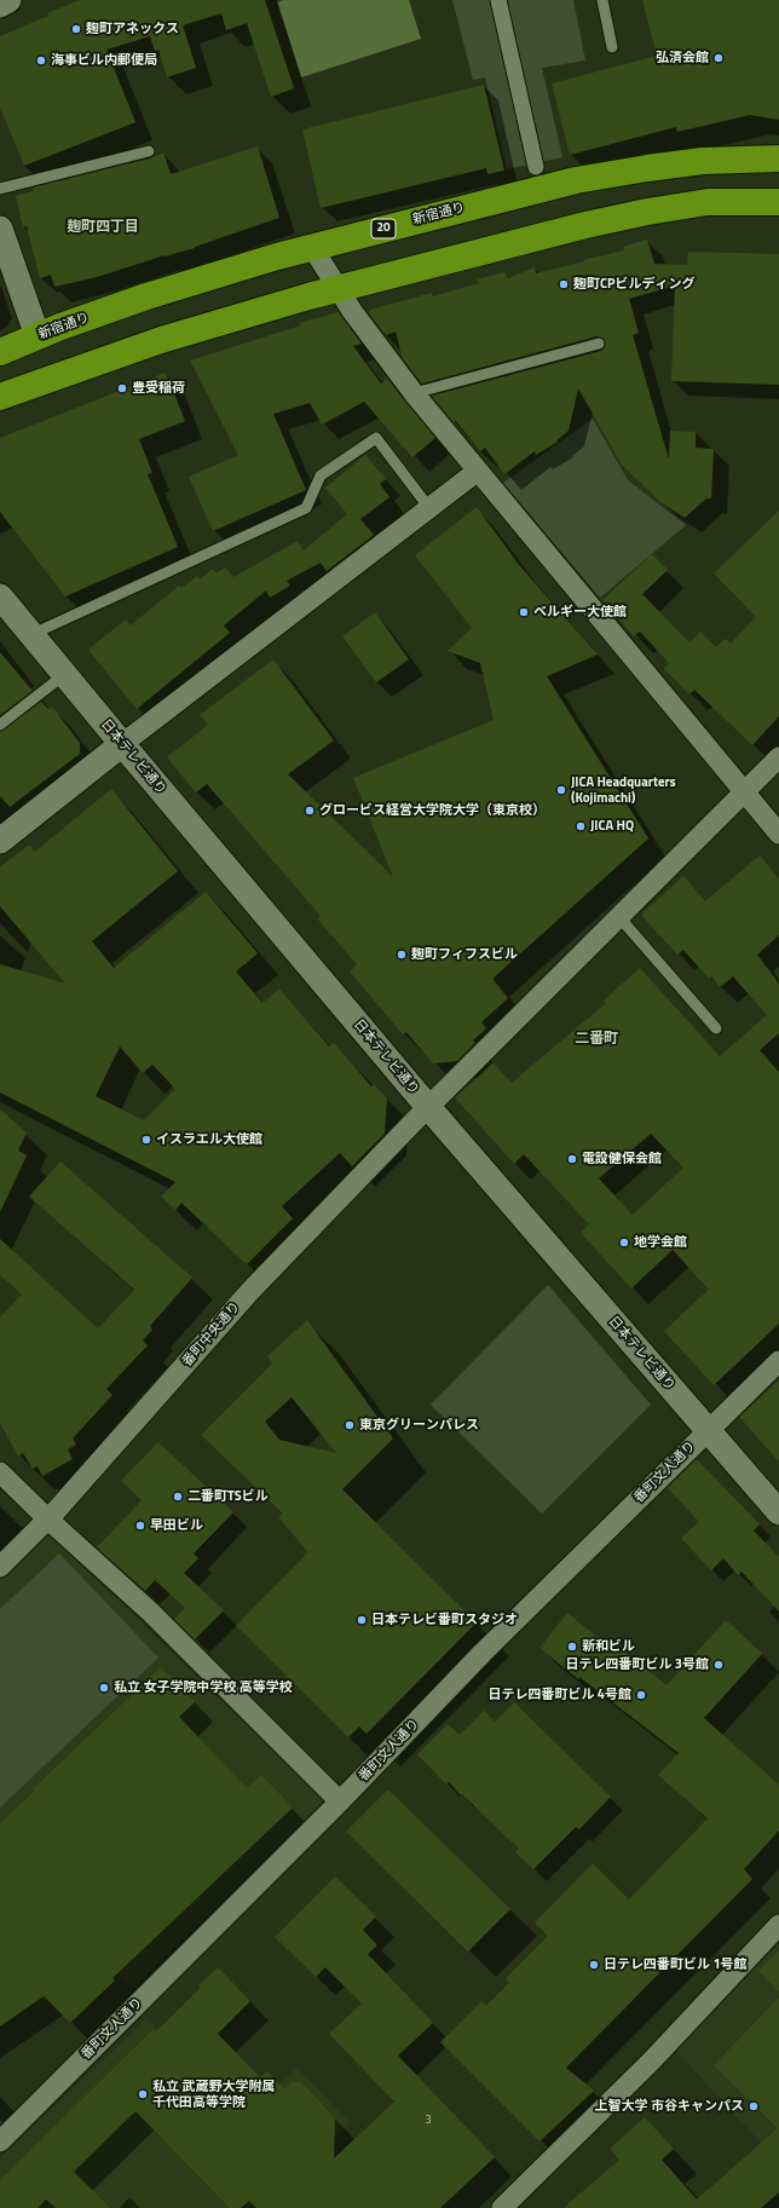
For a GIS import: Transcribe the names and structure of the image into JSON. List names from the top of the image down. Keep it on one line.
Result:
{"streets":{"highway":["新宿通り","20"],"street":["日本テレビ通り","番町中央通り","番町文人通り"]},"crossings":[["日本テレビ通り","番町中央通り"],["日本テレビ通り","番町文人通り"]],"districts":["麹町四丁目","二番町"],"places":["麹町アネックス","弘済会館","海事ビル内郵便局","麹町CPビルディング","豊受稲荷","ベルギー大使館","JICA Headquarters (Kojimachi)","グロービス経営大学院大学（東京校）","JICA HQ","麹町フィフスビル","イスラエル大使館","電設健保会館","地学会館","東京グリーンパレス","二番町TSビル","早田ビル","日本テレビ番町スタジオ","新和ビル","日テレ四番町ビル 3号館","私立 女子学院中学校 高等学校","日テレ四番町ビル 4号館","日テレ四番町ビル 1号館","私立 武蔵野大学附属 千代田高等学院","上智大学 市谷キャンパス"],"house_numbers":["3"]}
